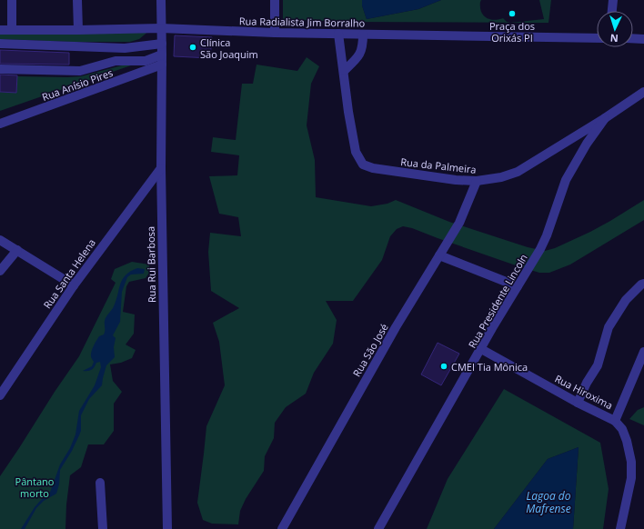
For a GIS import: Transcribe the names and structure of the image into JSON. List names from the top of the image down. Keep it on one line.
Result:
{"streets":{"street":["Rua Radialista Jim Borralho","Rua Anísio Pires","Rua da Palmeira","Rua Rui Barbosa","Rua Santa Helena","Rua Presidente Lincoln","Rua São José","Rua Hiroxima"]},"crossings":[["Rua Radialista Jim Borralho","Rua da Palmeira"],["Rua Radialista Jim Borralho","Rua Rui Barbosa"],["Rua Anísio Pires","Rua Rui Barbosa"],["Rua da Palmeira","Rua Presidente Lincoln"],["Rua da Palmeira","Rua São José"],["Rua Rui Barbosa","Rua Santa Helena"],["Rua Presidente Lincoln","Rua Hiroxima"]],"water":["Lagoa do Mafrense"],"parks":["Pântano morto"],"places":["Praça dos Orixás PI","Clínica São Joaquim","CMEI Tia Mônica"],"north":"bottom"}
